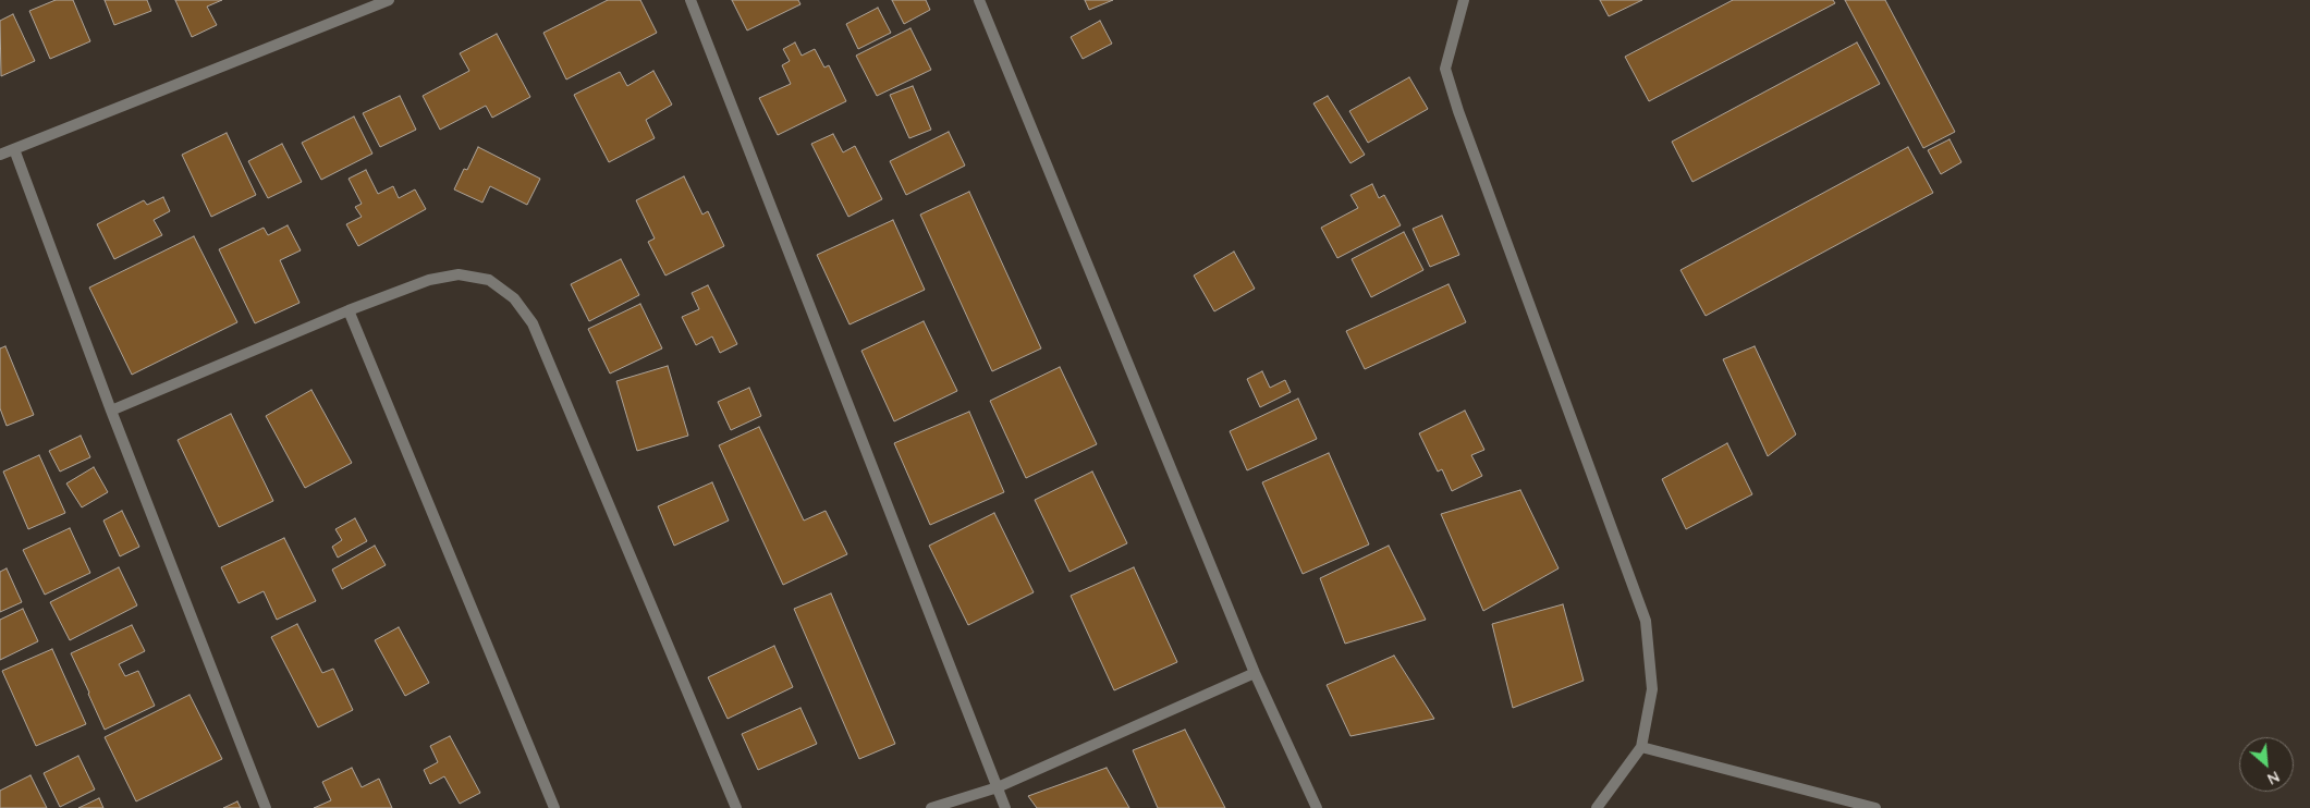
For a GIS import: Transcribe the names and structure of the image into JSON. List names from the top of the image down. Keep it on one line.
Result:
{"north":"bottom right"}
